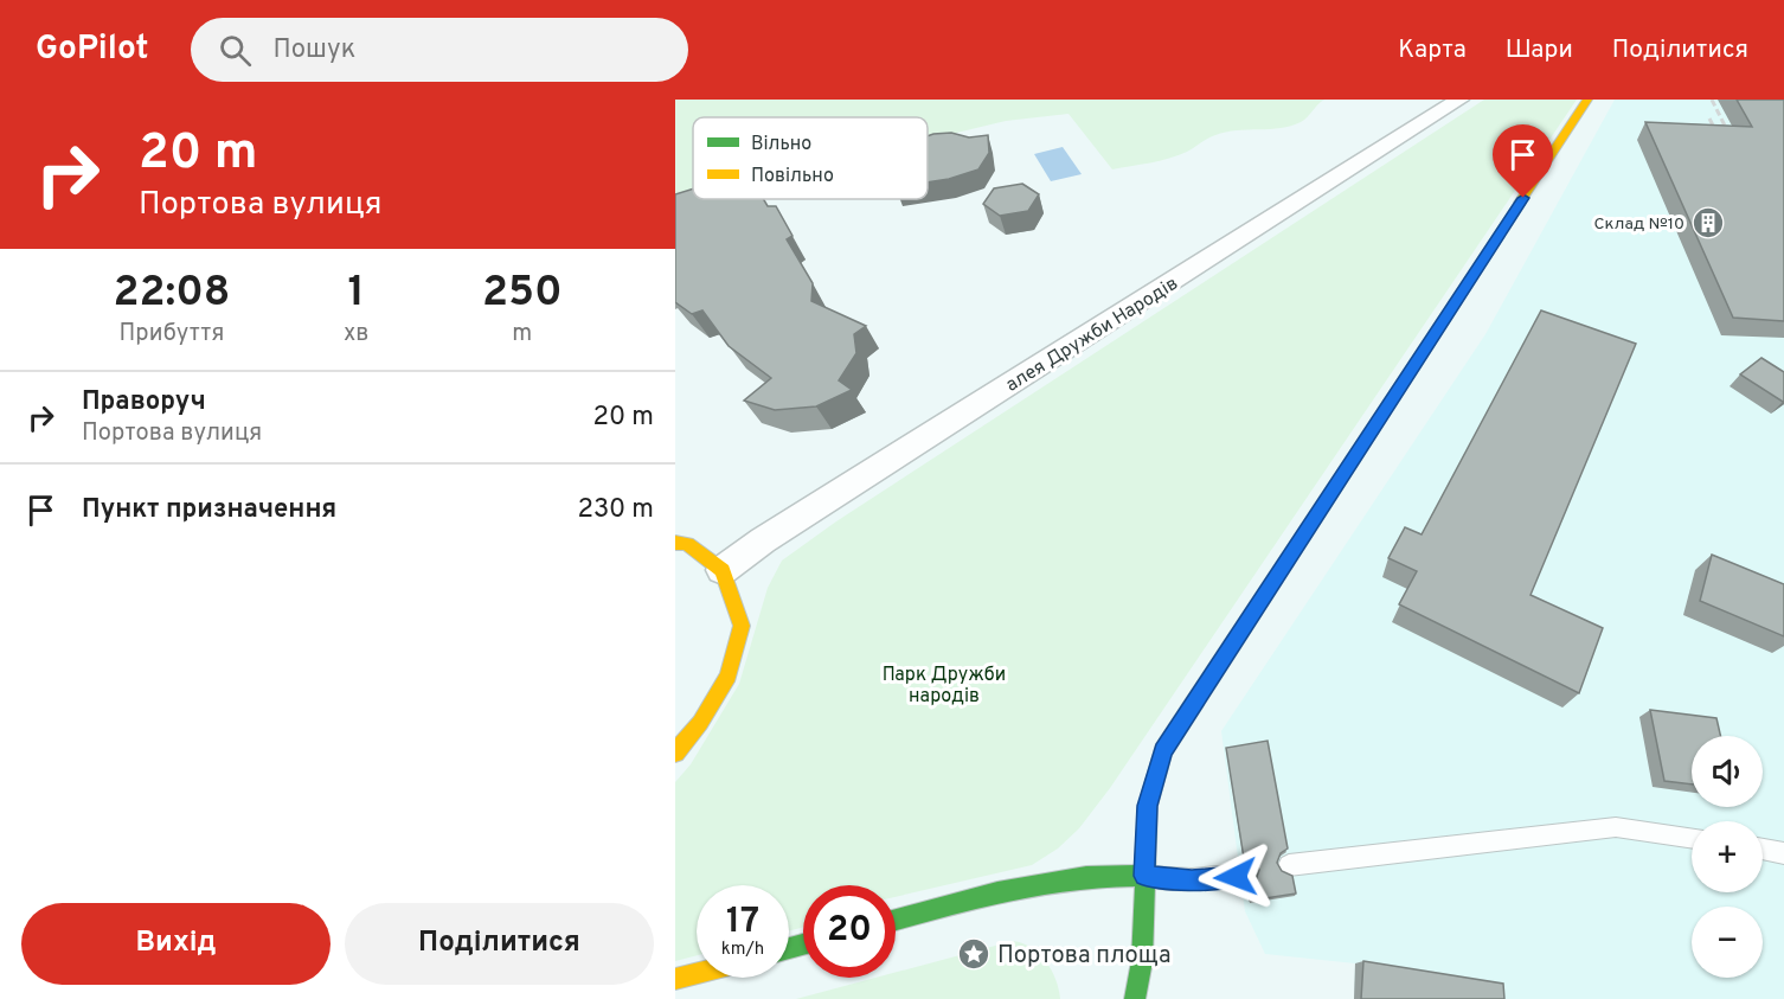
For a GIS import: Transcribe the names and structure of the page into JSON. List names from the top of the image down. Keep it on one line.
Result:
{"streets":{"street":["алея Дружби Народів"]},"parks":["Парк Дружби народів"],"places":{"building":["Склад №10"],"place":["Портова площа"]},"legend":["Вільно","Повільно"],"page":{"header":"GoPilot","search":"Пошук","nav":["Карта","Шари","Поділитися"],"turn":["20 m","Портова вулиця"],"eta":["22:08","Прибуття","1","хв","250","m"],"list":[{"name":"Праворуч","note":"Портова вулиця","value":"20 m"},{"name":"Пункт призначення","value":"230 m"}],"map_buttons":["+","−"],"speed":"17 km/h","limit":"20","buttons":["Вихід","Поділитися"]}}
